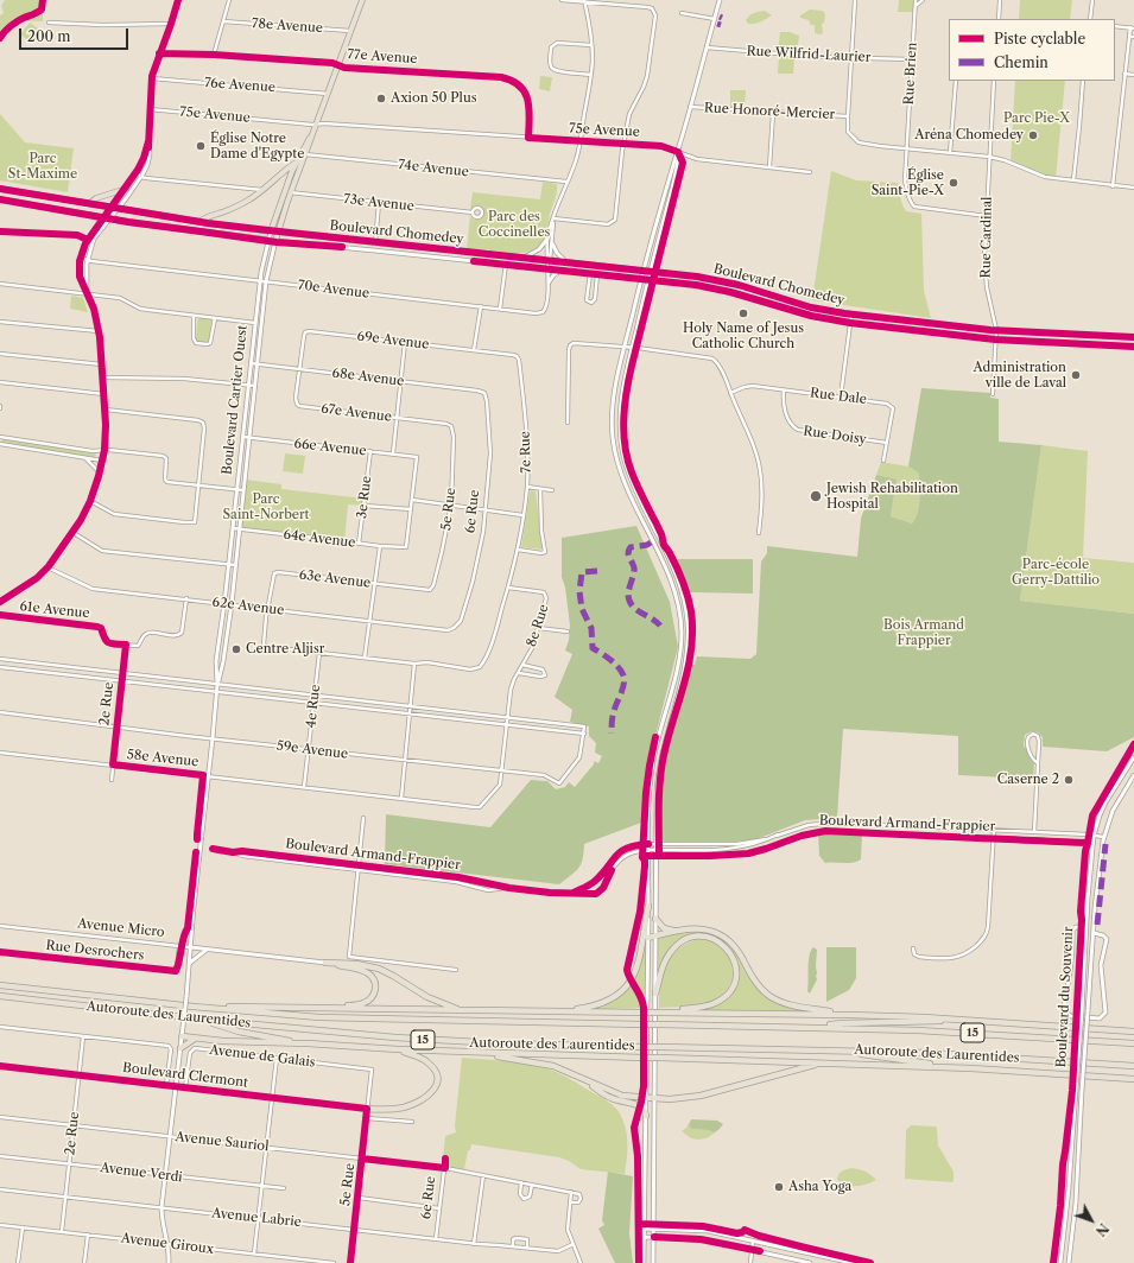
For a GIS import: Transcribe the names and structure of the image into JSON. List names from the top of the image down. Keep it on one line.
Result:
{"streets":{"highway":["Autoroute des Laurentides","15"],"street":["78e Avenue","Rue Wilfrid-Laurier","77e Avenue","Rue Brien","76e Avenue","Rue Honoré-Mercier","75e Avenue","74e Avenue","73e Avenue","Boulevard Chomedey","Rue Cardinal","70e Avenue","69e Avenue","68e Avenue","Rue Dale","Boulevard Cartier Ouest","67e Avenue","Rue Doisy","66e Avenue","7e Rue","3e Rue","5e Rue","6e Rue","64e Avenue","63e Avenue","62e Avenue","61e Avenue","8e Rue","2e Rue","4e Rue","59e Avenue","58e Avenue","Boulevard Armand-Frappier","Avenue Micro","Rue Desrochers","Boulevard du Souvenir","Avenue de Galais","Boulevard Clermont","Avenue Sauriol","Avenue Verdi","Avenue Labrie","Avenue Giroux"]},"crossings":[["Rue Wilfrid-Laurier","Rue Brien"],["77e Avenue","75e Avenue"],["Rue Brien","Rue Cardinal"],["Boulevard Chomedey","Rue Cardinal"],["Boulevard Chomedey","70e Avenue"],["Boulevard Chomedey","Boulevard Cartier Ouest"],["70e Avenue","Boulevard Cartier Ouest"],["69e Avenue","68e Avenue"],["69e Avenue","67e Avenue"],["69e Avenue","7e Rue"],["68e Avenue","Boulevard Cartier Ouest"],["68e Avenue","67e Avenue"],["68e Avenue","6e Rue"],["Rue Dale","Rue Doisy"],["Boulevard Cartier Ouest","66e Avenue"],["Boulevard Cartier Ouest","64e Avenue"],["Boulevard Cartier Ouest","62e Avenue"],["Boulevard Cartier Ouest","59e Avenue"],["Boulevard Cartier Ouest","58e Avenue"],["Boulevard Cartier Ouest","Avenue Micro"],["Boulevard Cartier Ouest","Boulevard Clermont"],["Boulevard Cartier Ouest","Avenue Sauriol"],["Boulevard Cartier Ouest","Avenue Verdi"],["Boulevard Cartier Ouest","Avenue Labrie"],["Boulevard Cartier Ouest","Avenue Giroux"],["67e Avenue","5e Rue"],["66e Avenue","3e Rue"],["7e Rue","8e Rue"],["3e Rue","64e Avenue"],["5e Rue","63e Avenue"],["5e Rue","Avenue de Galais"],["5e Rue","Boulevard Clermont"],["5e Rue","Avenue Sauriol"],["5e Rue","Avenue Labrie"],["6e Rue","62e Avenue"],["6e Rue","Avenue Sauriol"],["6e Rue","Avenue Labrie"],["63e Avenue","62e Avenue"],["61e Avenue","2e Rue"],["8e Rue","59e Avenue"],["8e Rue","58e Avenue"],["2e Rue","59e Avenue"],["2e Rue","58e Avenue"],["2e Rue","Boulevard Clermont"],["2e Rue","Avenue Sauriol"],["2e Rue","Avenue Verdi"],["2e Rue","Avenue Labrie"],["2e Rue","Avenue Giroux"],["4e Rue","59e Avenue"],["4e Rue","58e Avenue"],["59e Avenue","58e Avenue"],["Boulevard Armand-Frappier","Boulevard du Souvenir"],["Avenue Micro","Rue Desrochers"],["Avenue de Galais","Boulevard Clermont"]],"parks":["Parc Pie-X","Parc St-Maxime","Parc des Coccinelles","Parc Saint-Norbert","Parc-école Gerry-Dattilio","Bois Armand Frappier"],"places":["Axion 50 Plus","Aréna Chomedey","Église Notre Dame d'Egypte","Église Saint-Pie-X","Holy Name of Jesus Catholic Church","Administration ville de Laval","Jewish Rehabilitation Hospital","Centre Aljisr","Caserne 2","Asha Yoga"],"legend":["Piste cyclable","Chemin"],"scale_bar":"200 m","north":"bottom right"}
